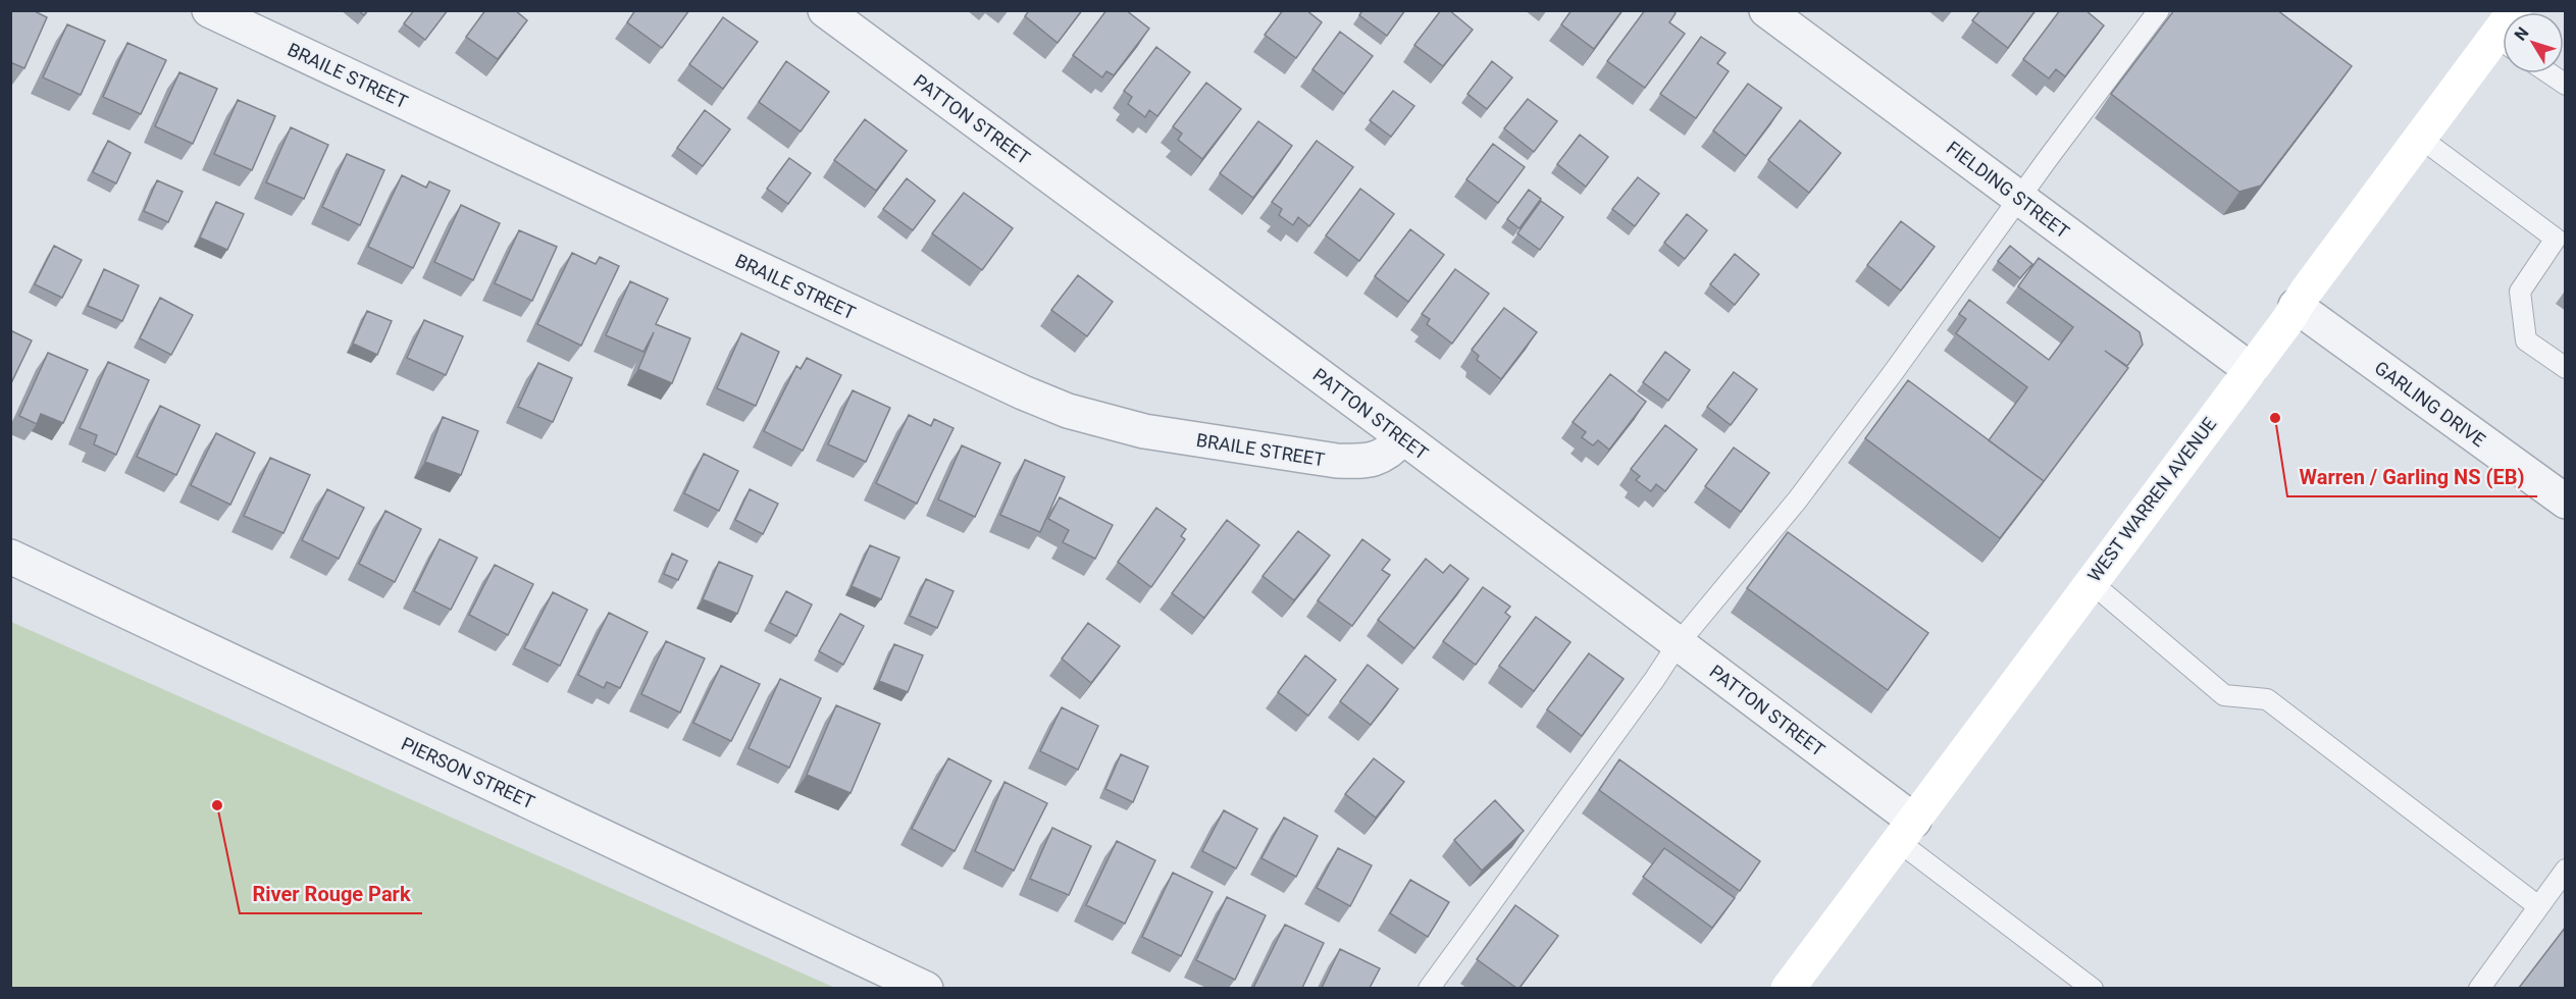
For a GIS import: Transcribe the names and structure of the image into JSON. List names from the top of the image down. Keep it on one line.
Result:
{"streets":{"main road":["WEST WARREN AVENUE"],"street":["BRAILE STREET","PATTON STREET","FIELDING STREET","GARLING DRIVE","PIERSON STREET"]},"crossings":[["BRAILE STREET","PATTON STREET"],["PATTON STREET","WEST WARREN AVENUE"],["FIELDING STREET","WEST WARREN AVENUE"],["GARLING DRIVE","WEST WARREN AVENUE"]],"places":["Warren / Garling NS (EB)","River Rouge Park"],"north":"top left"}
